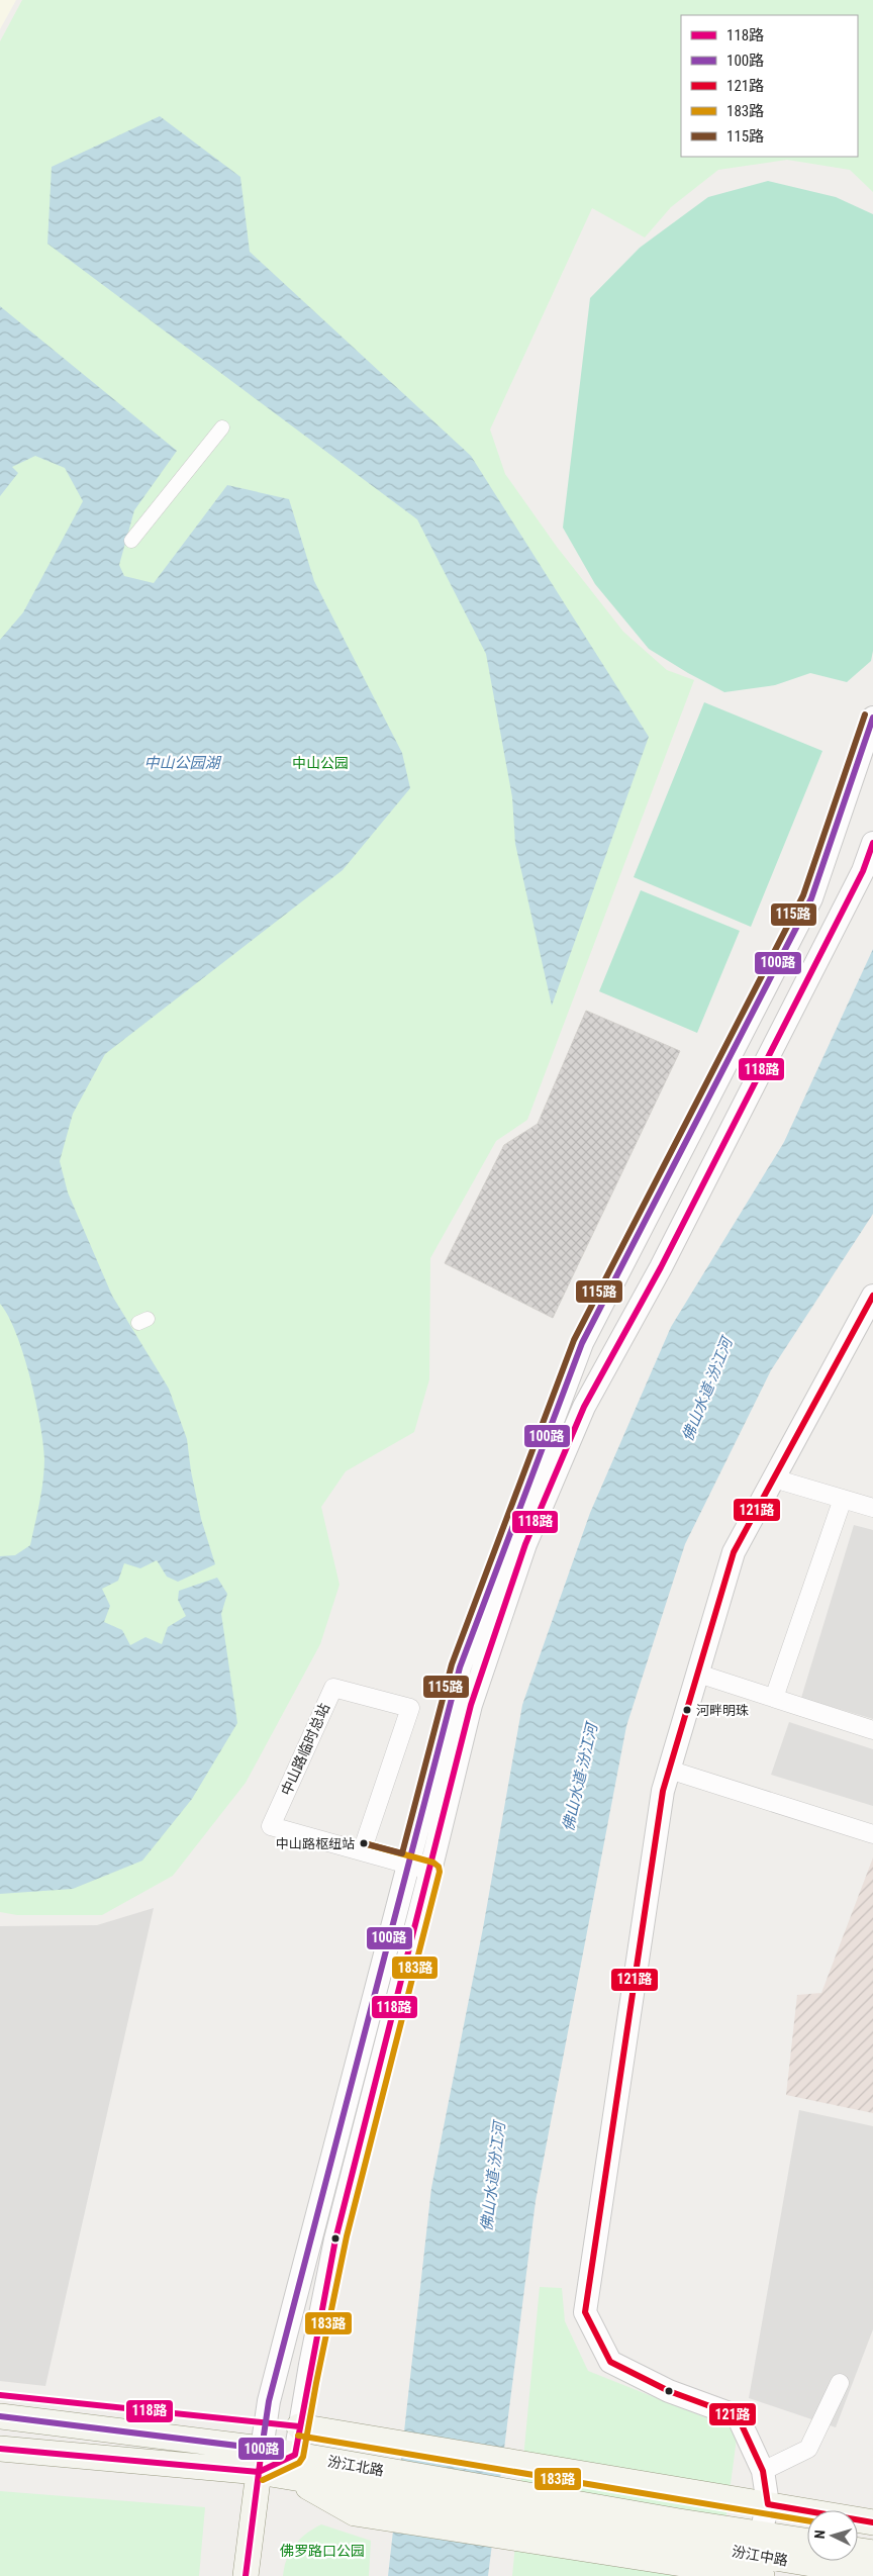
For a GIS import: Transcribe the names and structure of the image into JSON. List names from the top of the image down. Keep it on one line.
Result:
{"streets":{"main road":["汾江北路","汾江中路"],"street":["中山路临时总站"]},"crossings":[["汾江北路","汾江中路"]],"water":["中山公园湖","佛山水道-汾江河"],"parks":["中山公园","佛罗路口公园"],"places":["河畔明珠","中山路枢纽站"],"lines":["transit line 115路","transit line 100路","transit line 118路","transit line 121路","transit line 183路"],"legend":["118路","100路","121路","183路","115路"],"north":"left"}
